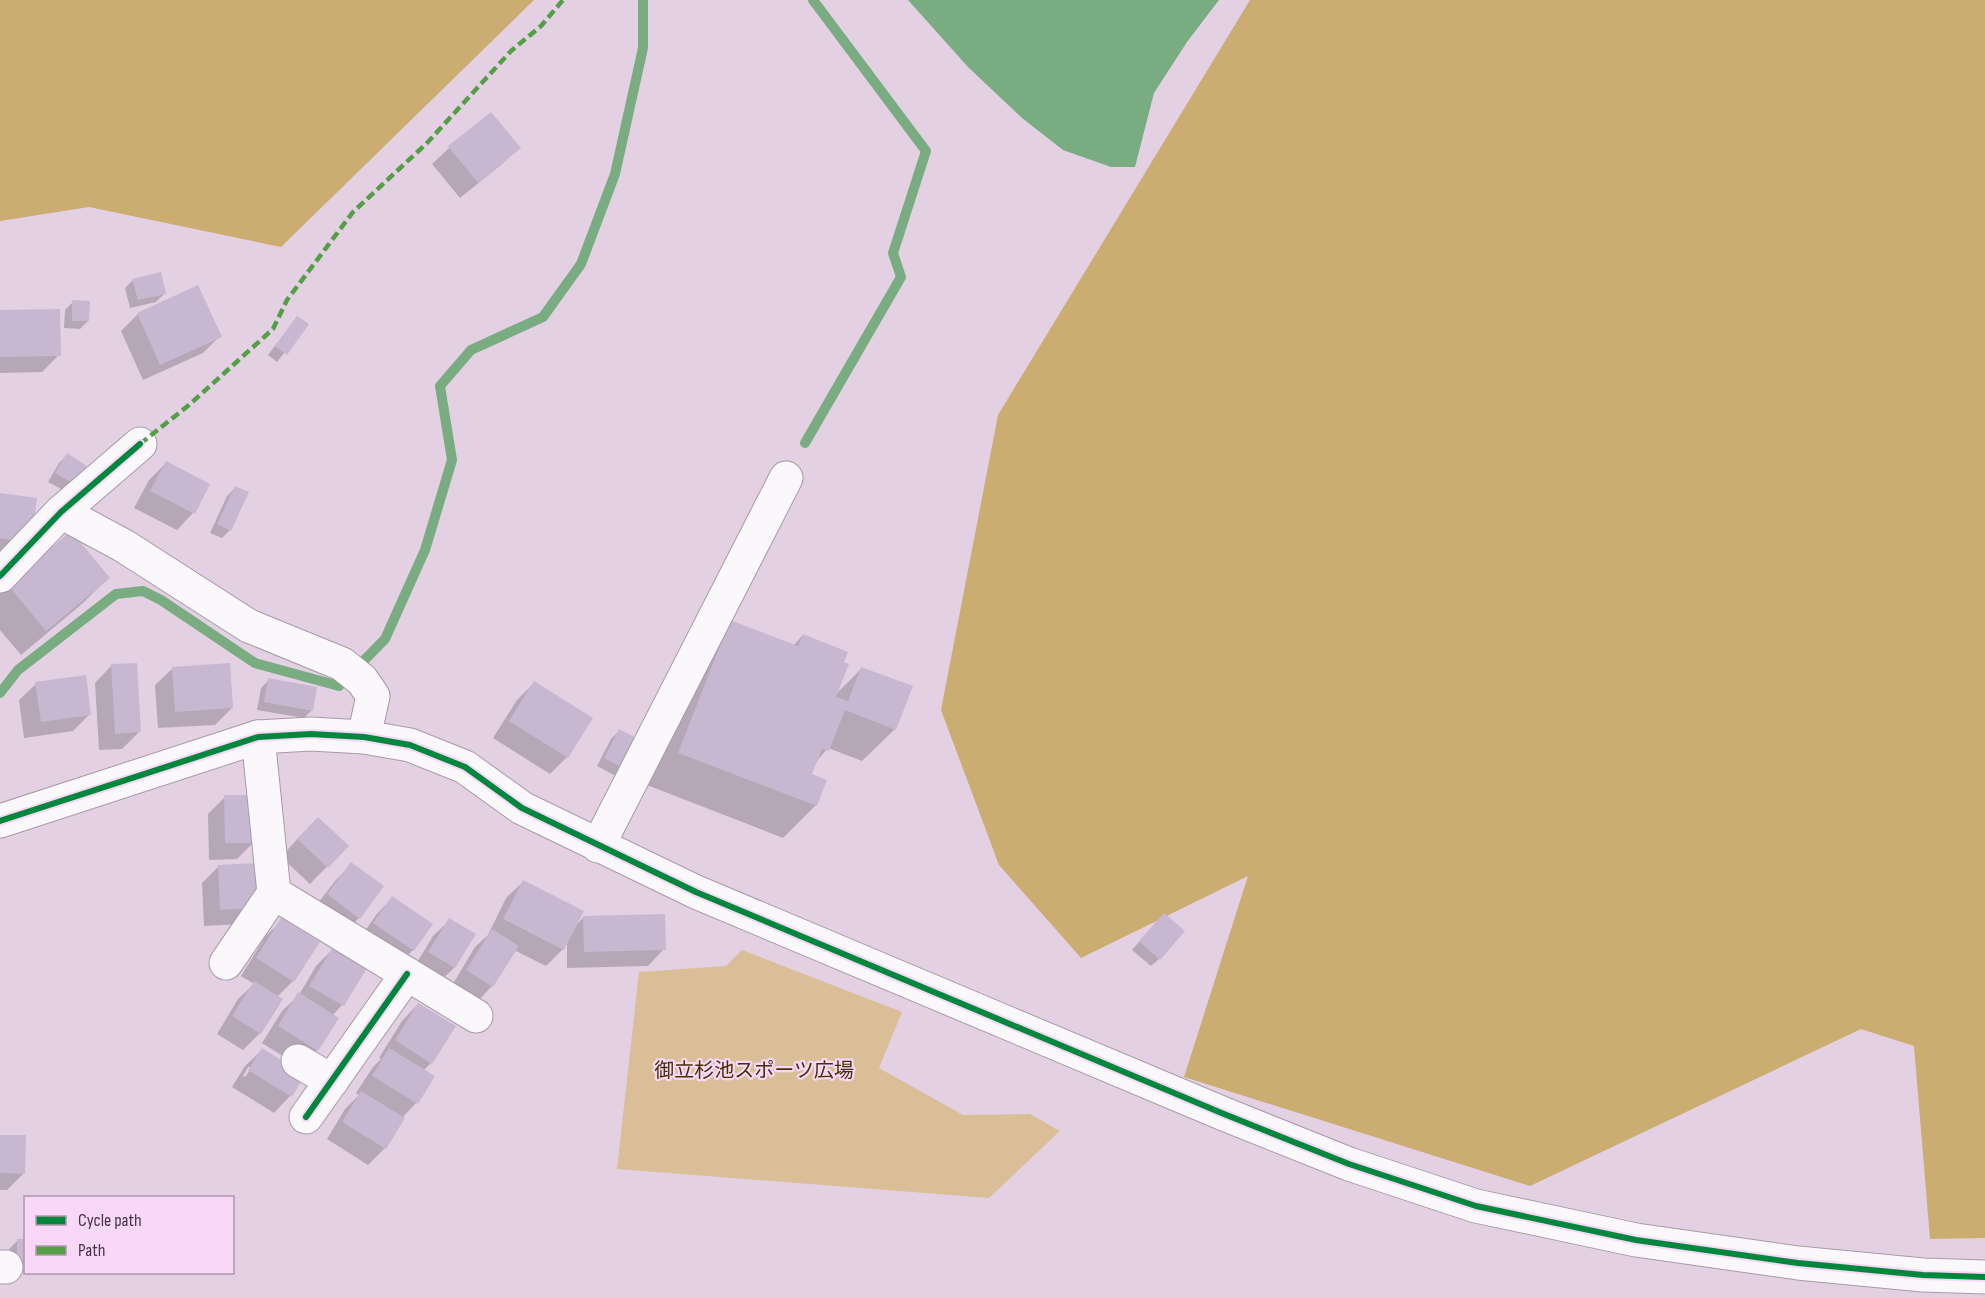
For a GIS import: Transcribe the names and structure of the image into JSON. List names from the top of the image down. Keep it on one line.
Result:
{"parks":["御立杉池スポーツ広場"],"legend":["Cycle path","Path"]}
